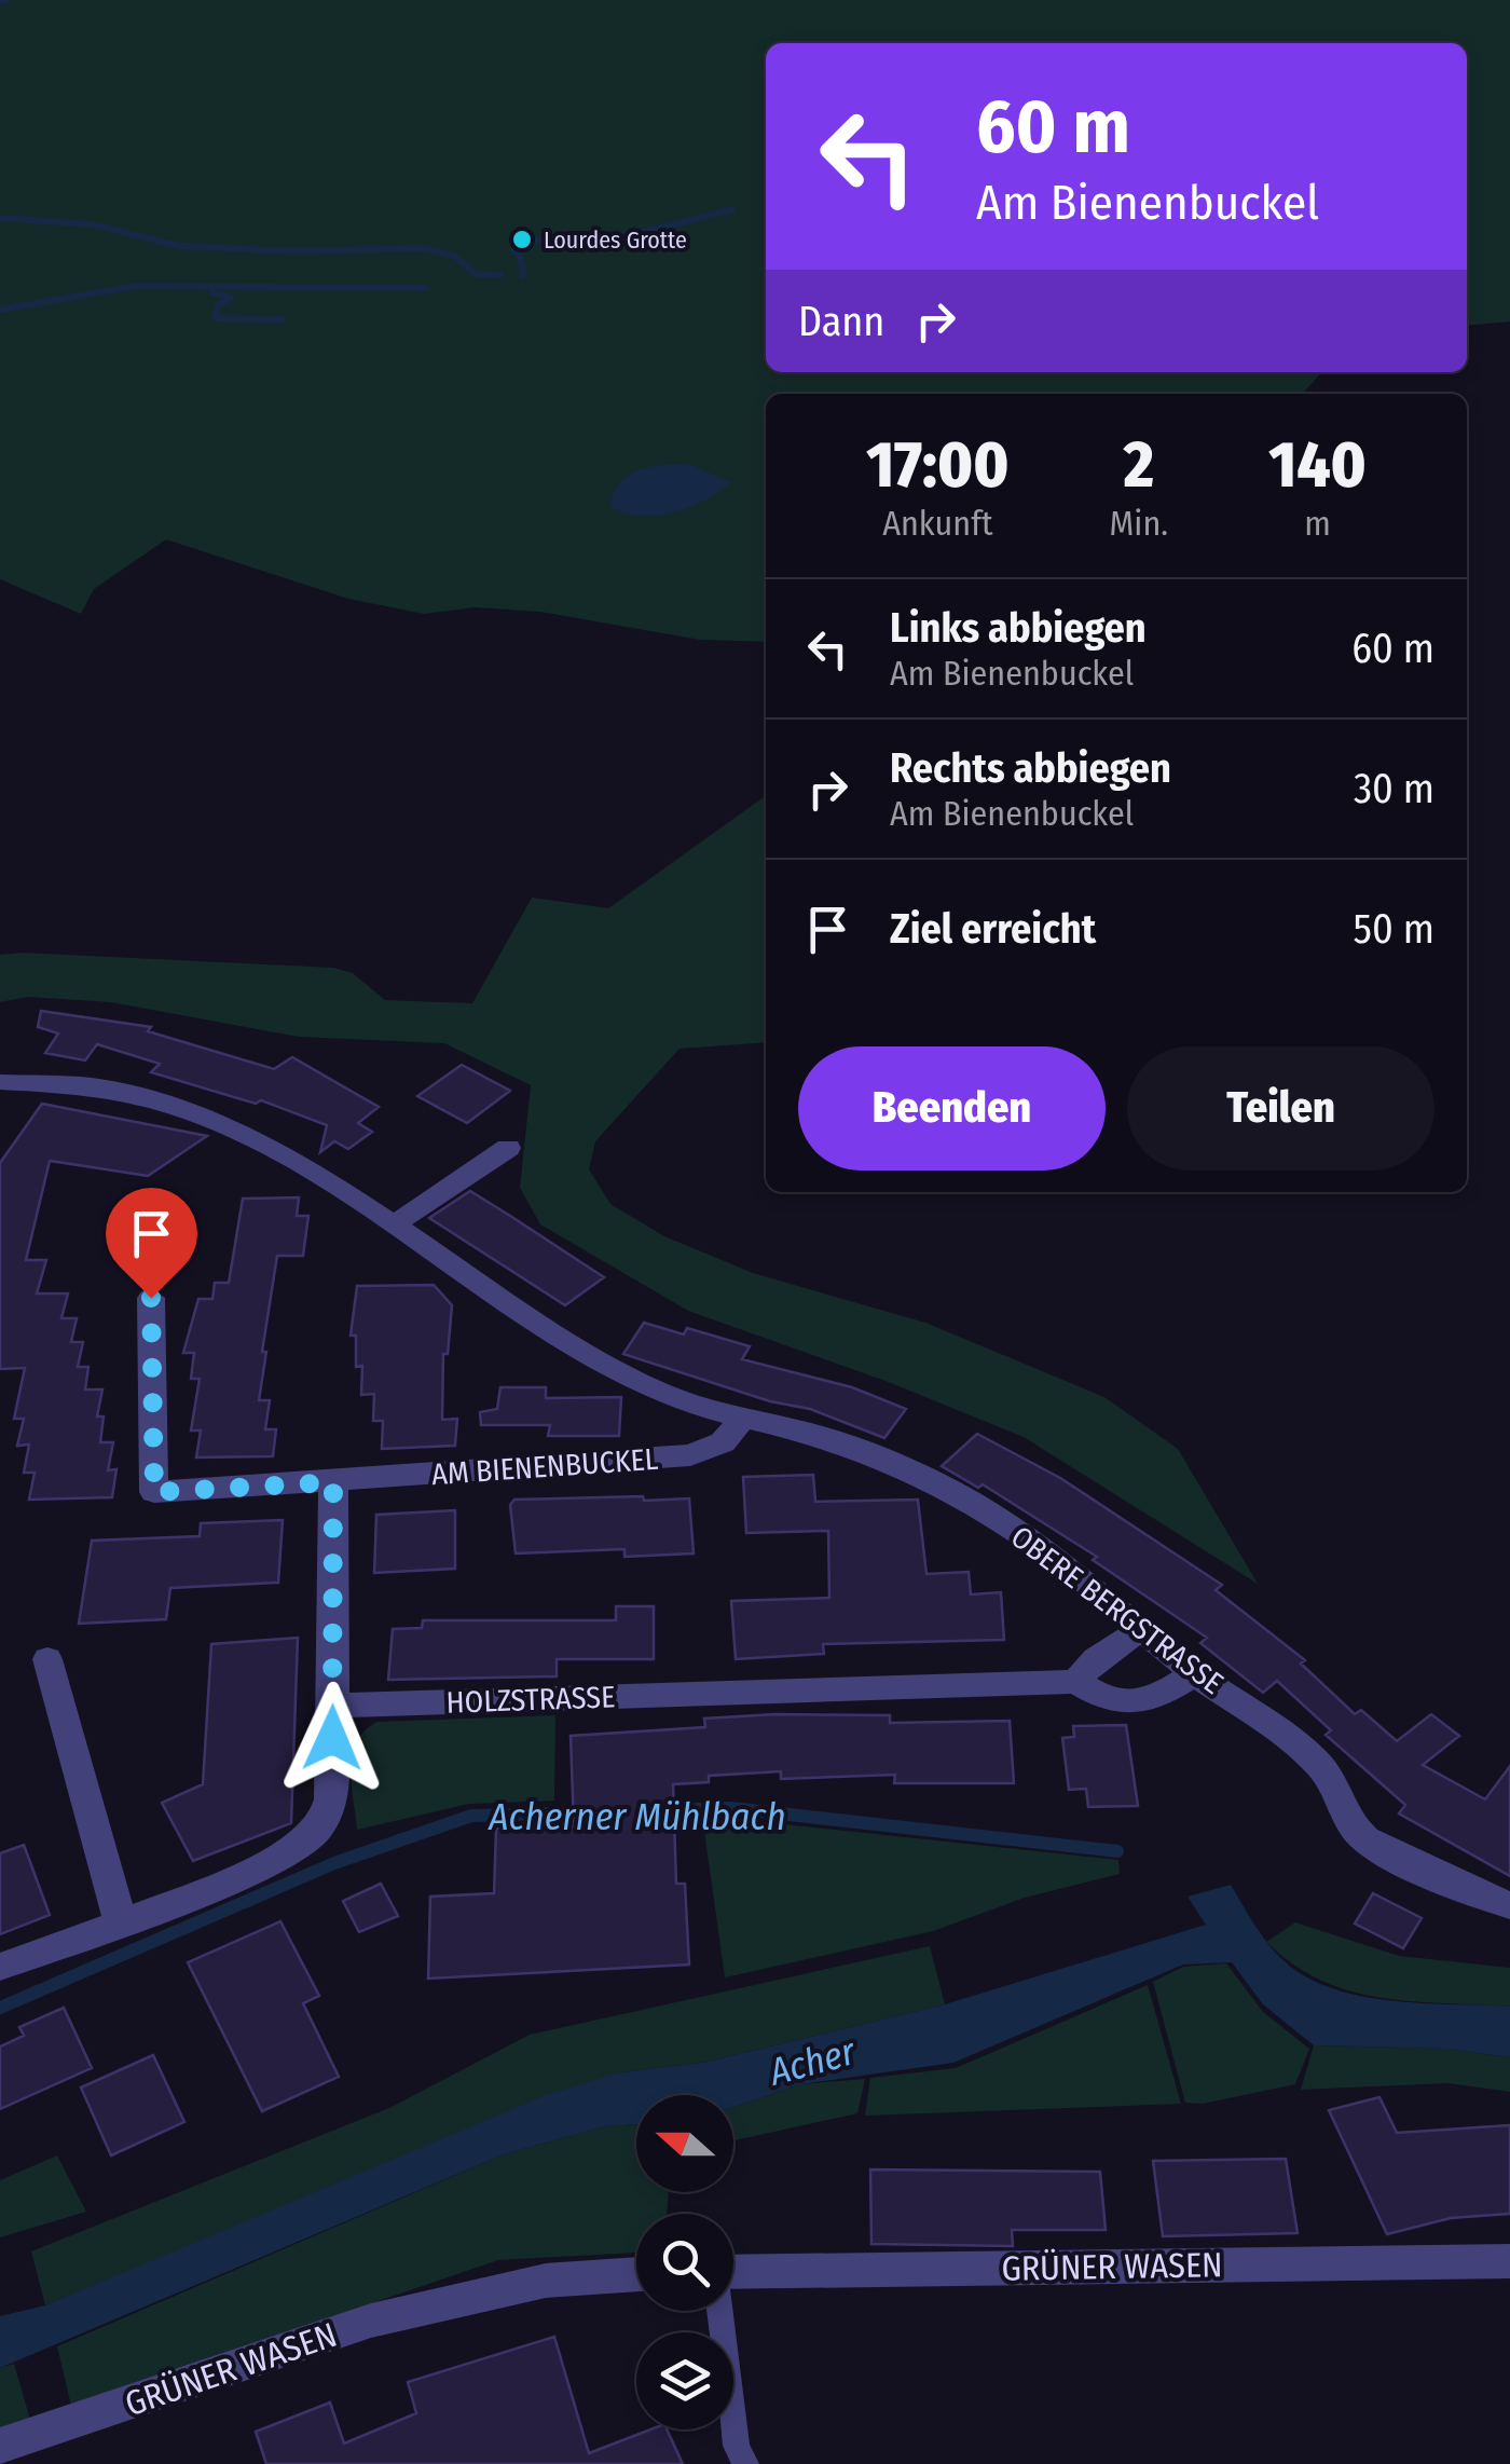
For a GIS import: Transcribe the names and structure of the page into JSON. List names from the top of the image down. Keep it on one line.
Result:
{"streets":{"street":["AM BIENENBUCKEL","OBERE BERGSTRASSE","HOLZSTRASSE","GRÜNER WASEN"]},"crossings":[["AM BIENENBUCKEL","OBERE BERGSTRASSE"],["OBERE BERGSTRASSE","HOLZSTRASSE"]],"water":["Acherner Mühlbach","Acher"],"places":["Lourdes Grotte"],"north":"left","page":{"turn":["60 m","Am Bienenbuckel"],"then":"Dann","eta":["17:00","Ankunft","2","Min.","140","m"],"list":[{"name":"Links abbiegen","note":"Am Bienenbuckel","value":"60 m"},{"name":"Rechts abbiegen","note":"Am Bienenbuckel","value":"30 m"},{"name":"Ziel erreicht","value":"50 m"}],"buttons":["Beenden","Teilen"]}}
